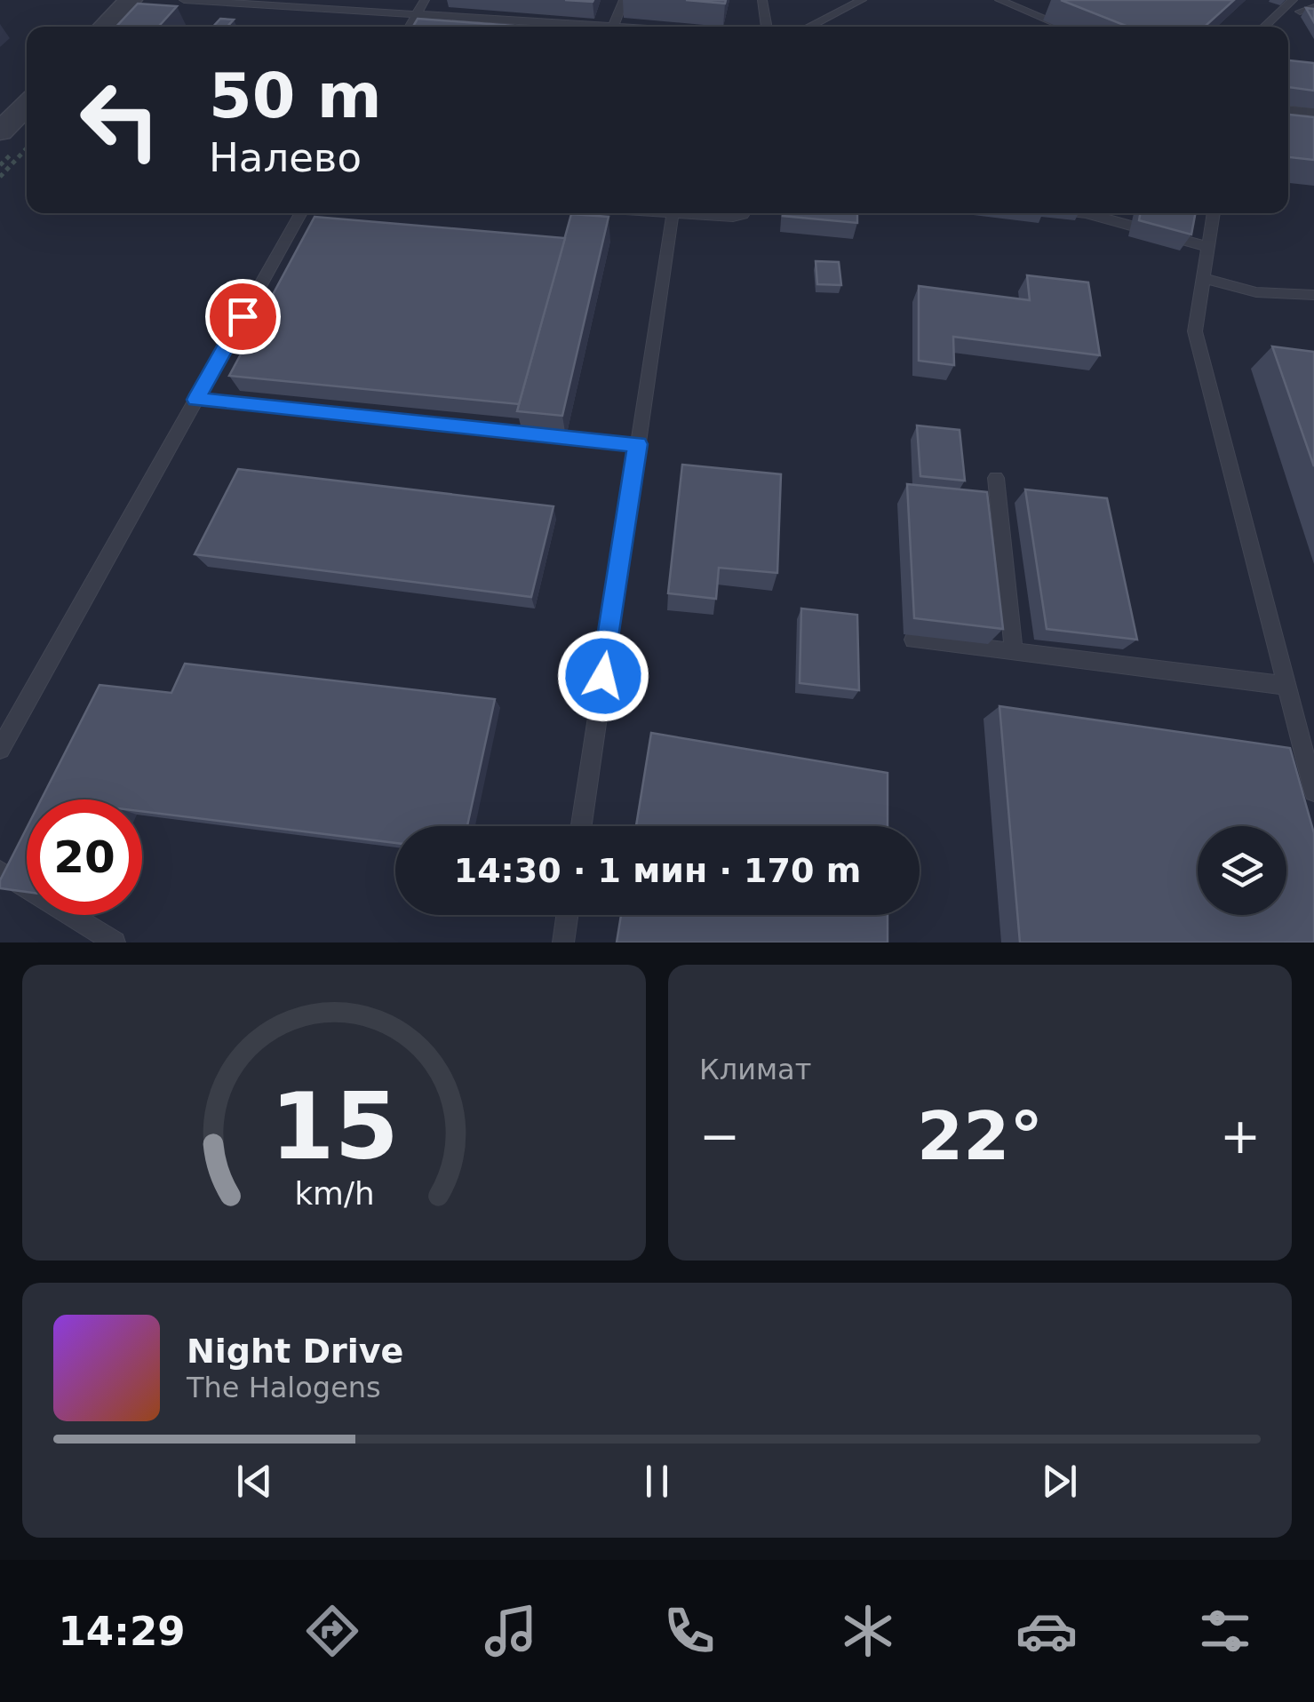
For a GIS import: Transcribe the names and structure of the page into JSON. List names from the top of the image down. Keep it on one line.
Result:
{"page":{"turn":["50 m","Налево"],"limit":"20","trip":"14:30 · 1 мин · 170 m","tile":"Климат","heat":["−","22°","+"],"song":["Night Drive","The Halogens"],"tabs":"14:29","gauge":["15","km/h"]}}
